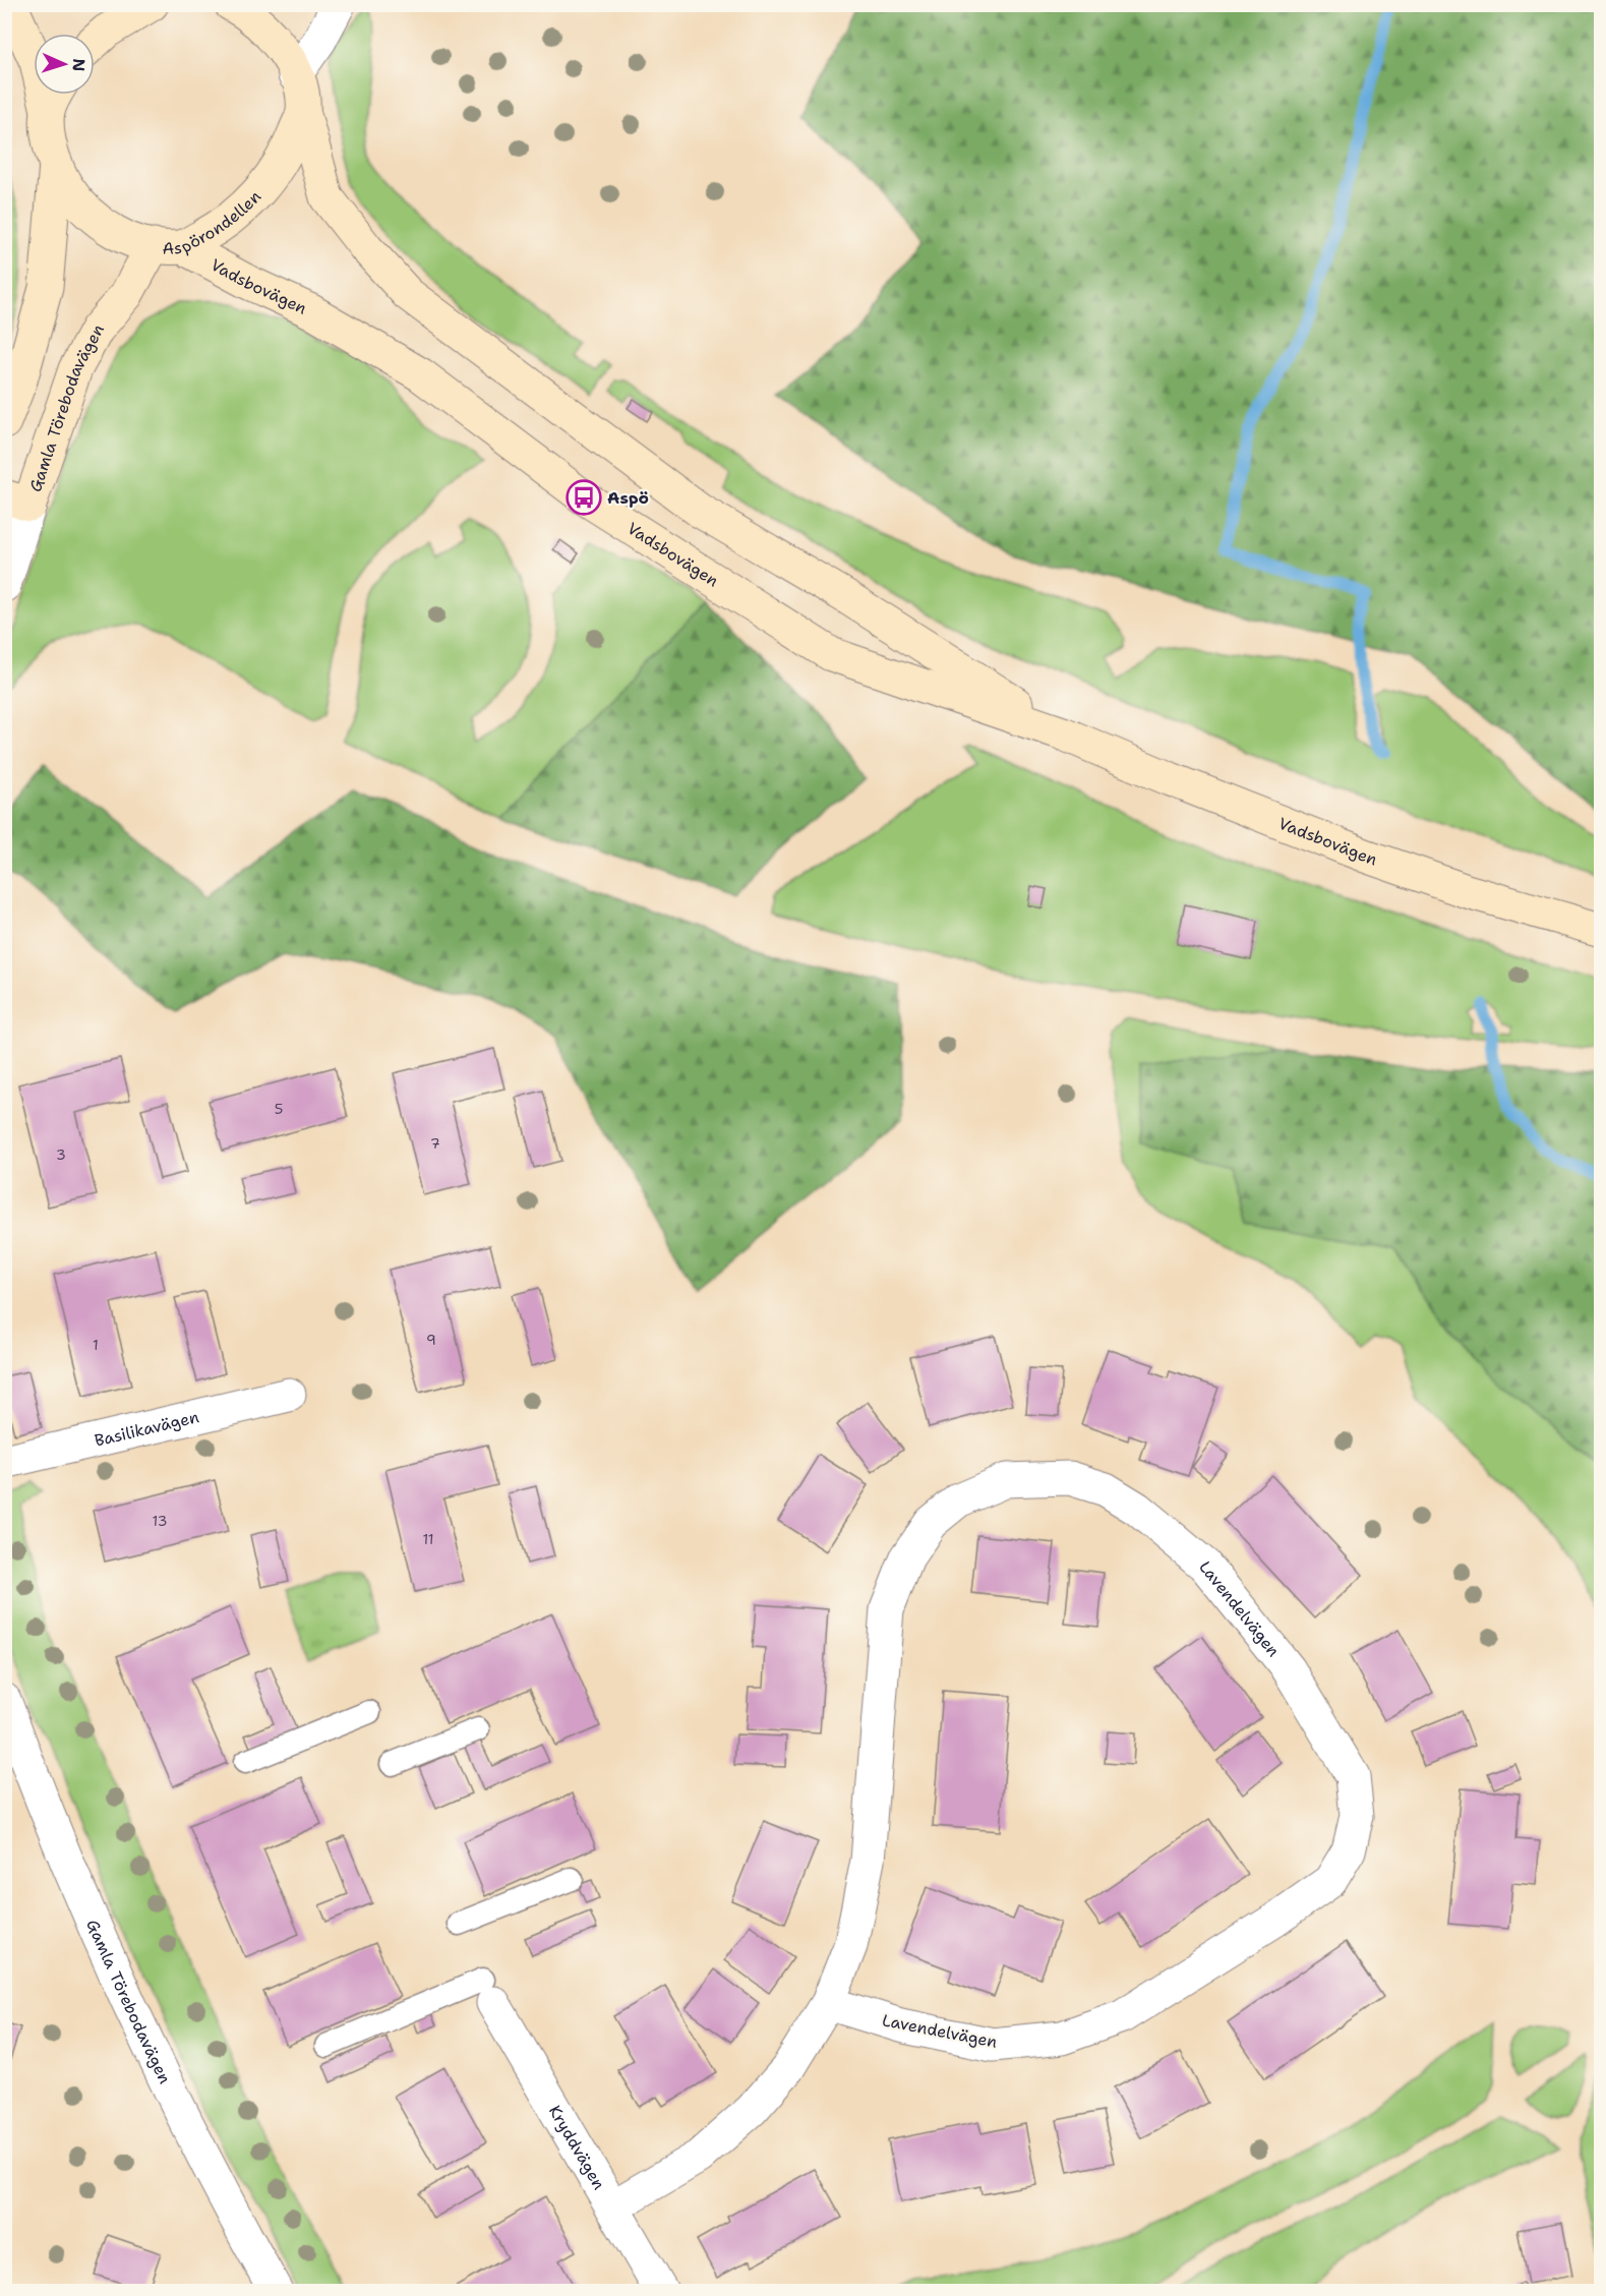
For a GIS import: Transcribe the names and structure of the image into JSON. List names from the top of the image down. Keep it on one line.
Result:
{"streets":{"main road":["Aspörondellen","Vadsbovägen","Gamla Törebodavägen"],"street":["Basilikavägen","Lavendelvägen","Kryddvägen"]},"crossings":[["Aspörondellen","Vadsbovägen"],["Aspörondellen","Gamla Törebodavägen"],["Vadsbovägen","Gamla Törebodavägen"],["Lavendelvägen","Kryddvägen"]],"places":{"bus stop":["Aspö"]},"house_numbers":["5","7","3","9","1","13","11"],"north":"right"}
